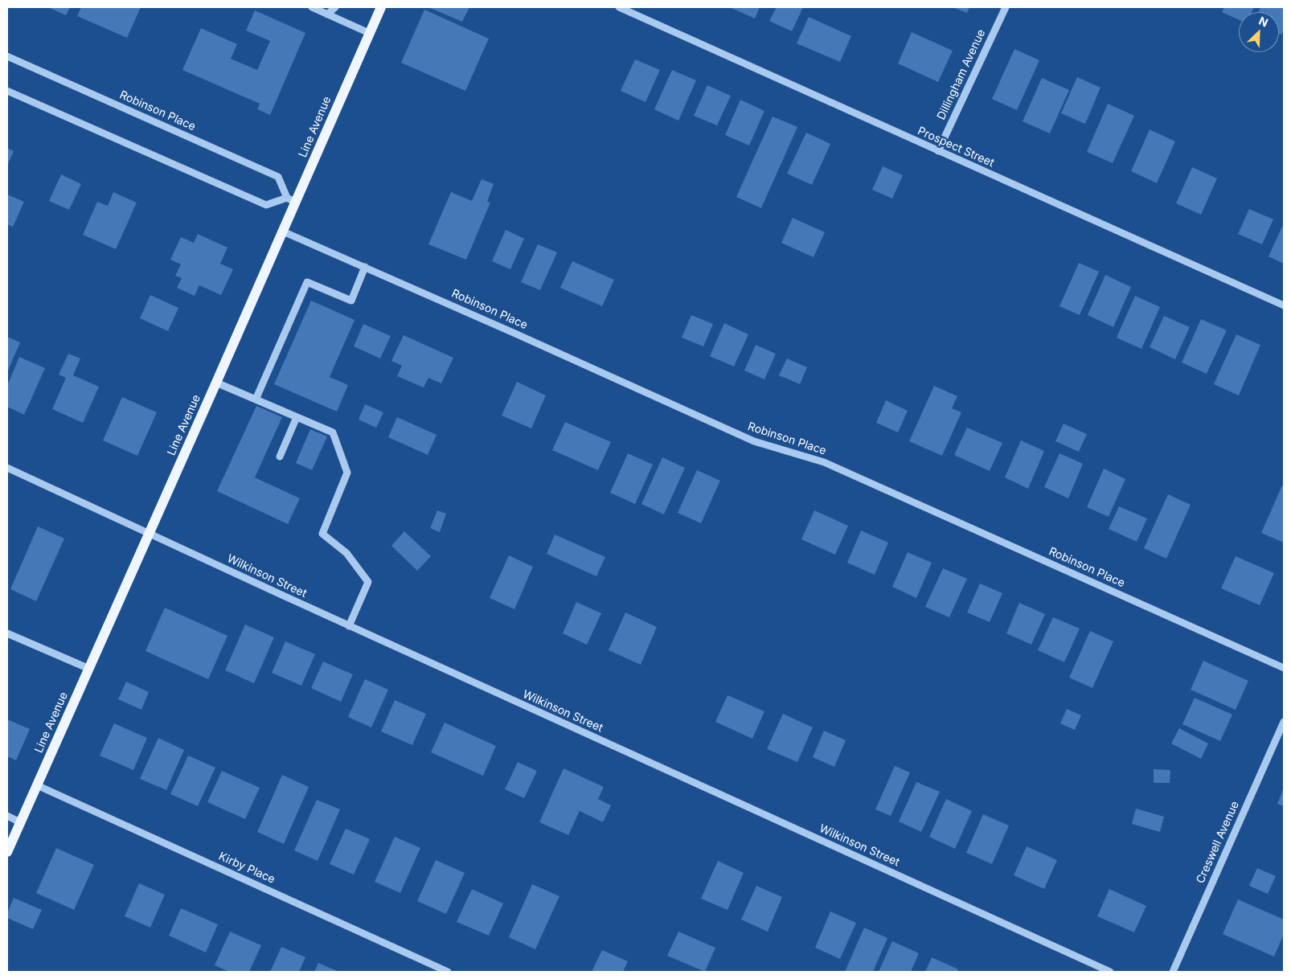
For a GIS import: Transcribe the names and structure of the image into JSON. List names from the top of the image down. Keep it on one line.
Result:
{"streets":{"main road":["Line Avenue"],"street":["Dillingham Avenue","Robinson Place","Prospect Street","Wilkinson Street","Creswell Avenue","Kirby Place"]},"crossings":[["Dillingham Avenue","Prospect Street"],["Robinson Place","Line Avenue"],["Line Avenue","Wilkinson Street"],["Line Avenue","Kirby Place"]],"north":"top right"}
